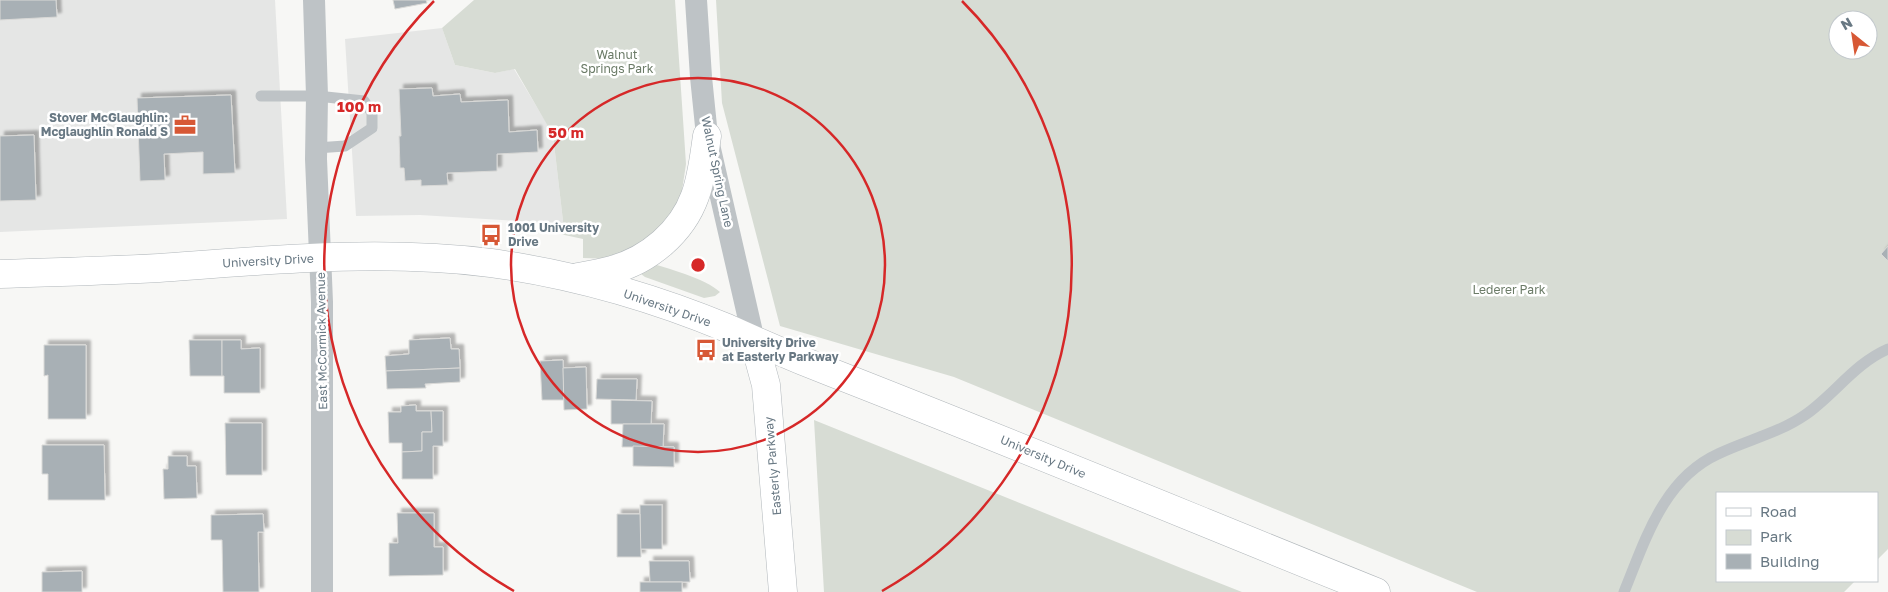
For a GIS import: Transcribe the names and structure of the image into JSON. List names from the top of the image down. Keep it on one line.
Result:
{"streets":{"main road":["University Drive","Easterly Parkway"],"street":["Walnut Spring Lane","East McCormick Avenue"]},"crossings":[["Walnut Spring Lane","University Drive"],["Walnut Spring Lane","Easterly Parkway"],["University Drive","East McCormick Avenue"],["University Drive","Easterly Parkway"]],"parks":["Walnut Springs Park","Lederer Park"],"places":{"office":["Stover McGlaughlin: Mcglaughlin Ronald S"],"bus stop":["1001 University Drive","University Drive at Easterly Parkway"]},"legend":["Road","Park","Building"],"north":"top left","rings":["100 m","50 m"]}
